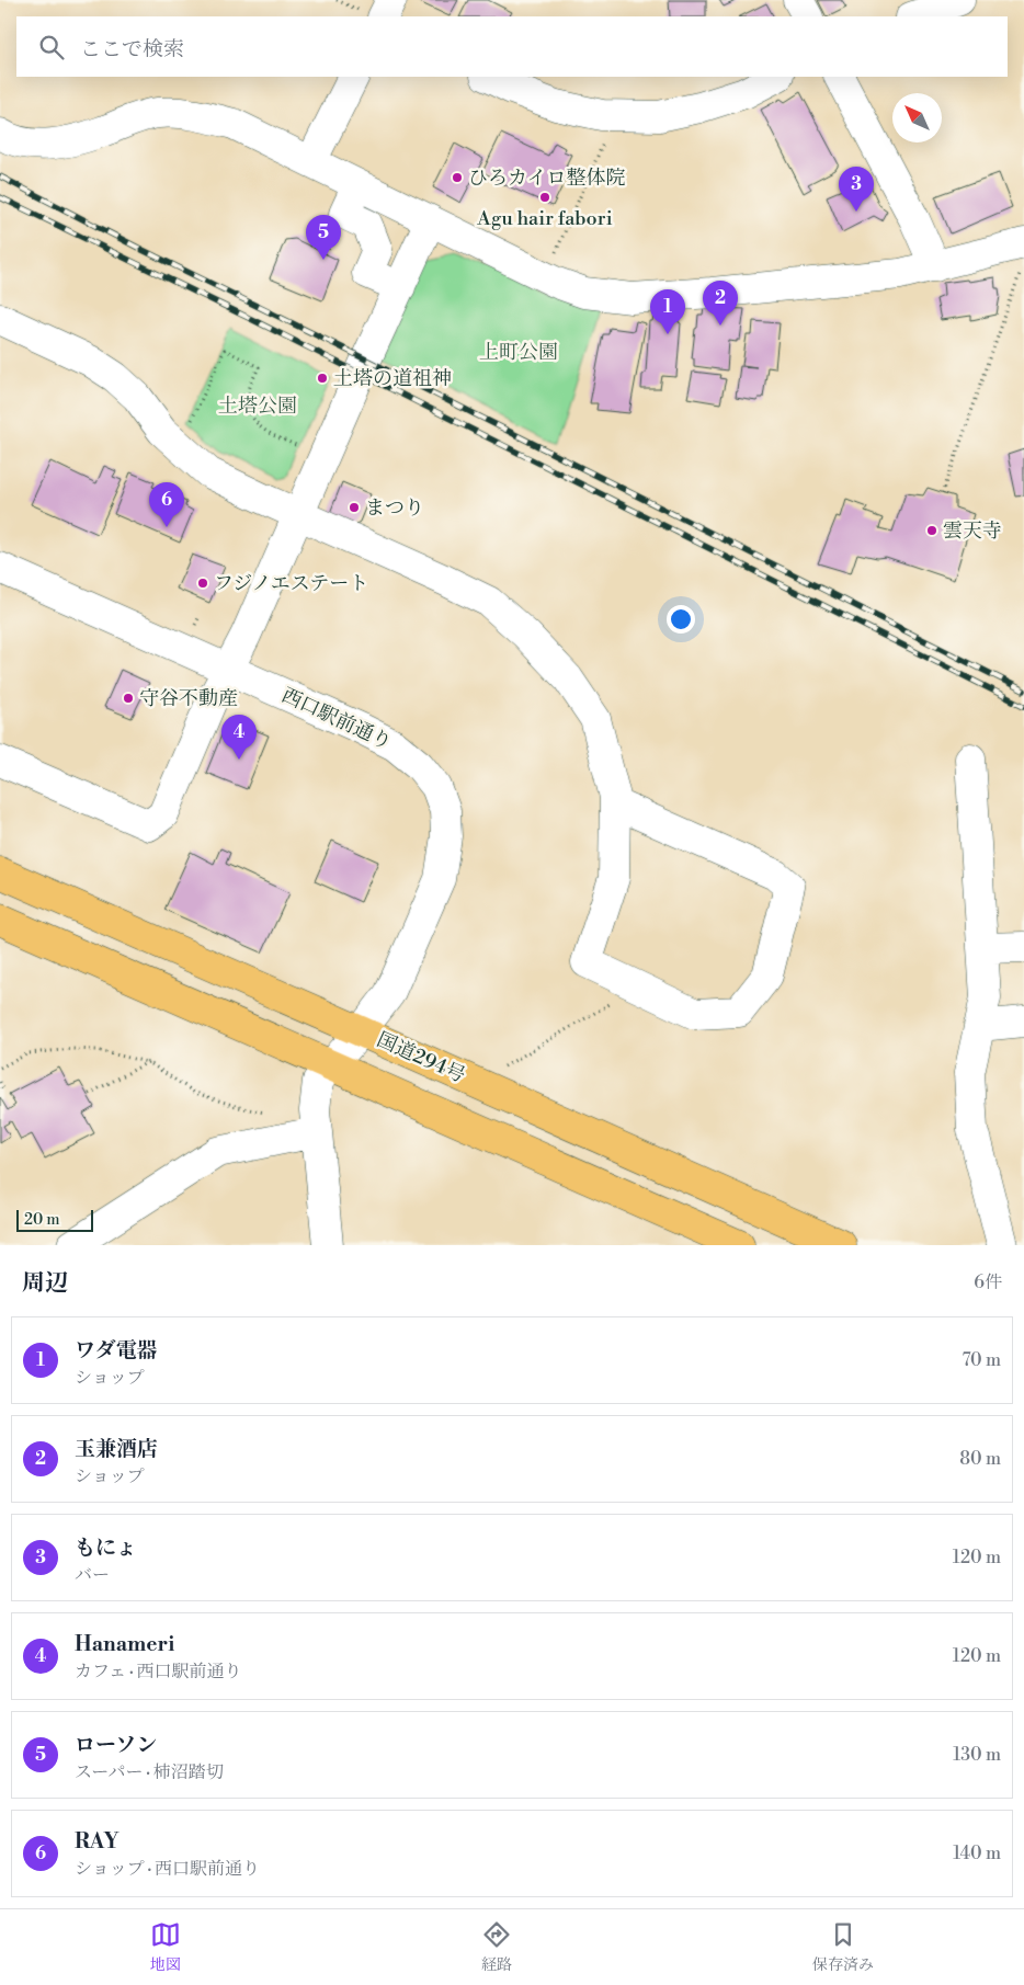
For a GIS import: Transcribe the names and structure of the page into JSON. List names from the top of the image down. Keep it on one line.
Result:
{"streets":{"highway":["国道294号"],"street":["西口駅前通り"]},"crossings":[["西口駅前通り","国道294号"]],"parks":["上町公園","土塔公園"],"places":["ひろカイロ整体院","Agu hair fabori","土塔の道祖神","まつり","雲天寺","フジノエステート","守谷不動産"],"scale_bar":"20 m","north":"top left","page":{"search":"ここで検索","pins":["3","5","2","1","6","4"],"scale":"20 m","heading":["周辺","6件"],"list":[{"mark":"1","name":"ワダ電器","note":"ショップ","value":"70 m"},{"mark":"2","name":"玉兼酒店","note":"ショップ","value":"80 m"},{"mark":"3","name":"もにょ","note":"バー","value":"120 m"},{"mark":"4","name":"Hanameri","note":"カフェ · 西口駅前通り","value":"120 m"},{"mark":"5","name":"ローソン","note":"スーパー · 柿沼踏切","value":"130 m"},{"mark":"6","name":"RAY","note":"ショップ · 西口駅前通り","value":"140 m"}],"nav":["地図","経路","保存済み"]}}
